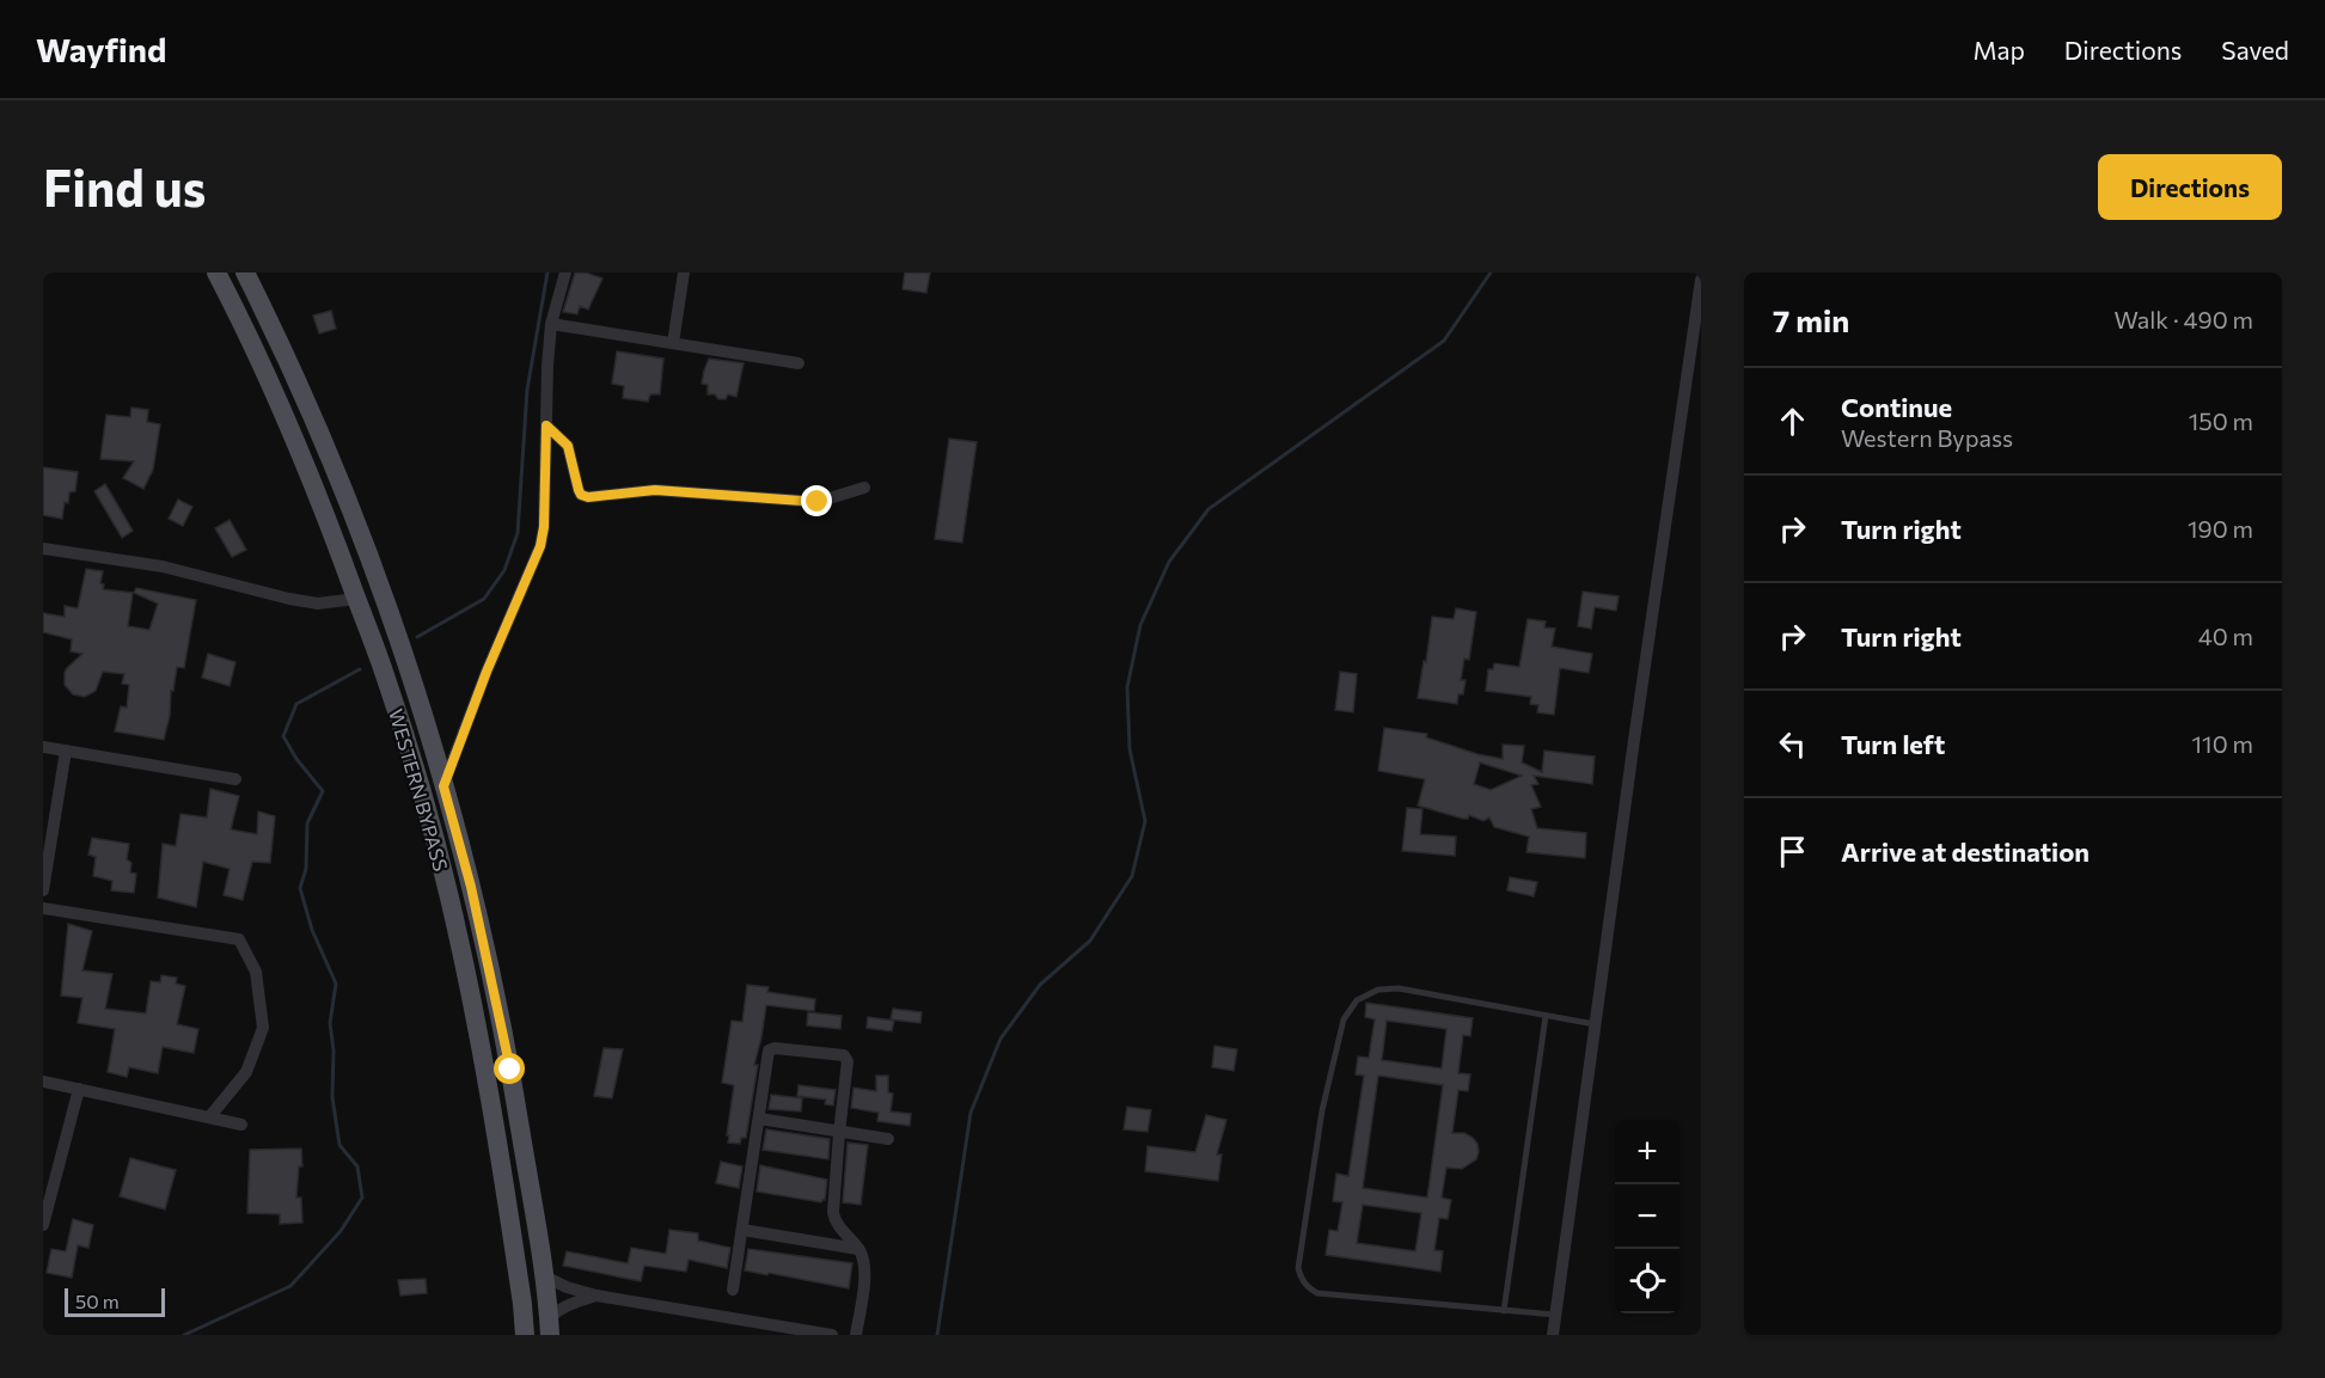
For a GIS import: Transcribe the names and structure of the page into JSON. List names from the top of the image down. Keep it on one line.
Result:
{"streets":{"main road":["WESTERN BYPASS"]},"scale_bar":"50 m","page":{"header":"Wayfind","nav":["Map","Directions","Saved"],"buttons":"Directions","title":"Find us","heading":["7 min","Walk · 490 m"],"list":[["Continue","Western Bypass","150 m"],["Turn right","190 m"],["Turn right","40 m"],["Turn left","110 m"],"Arrive at destination"],"map_buttons":["+","−"],"scale":"50 m"}}
